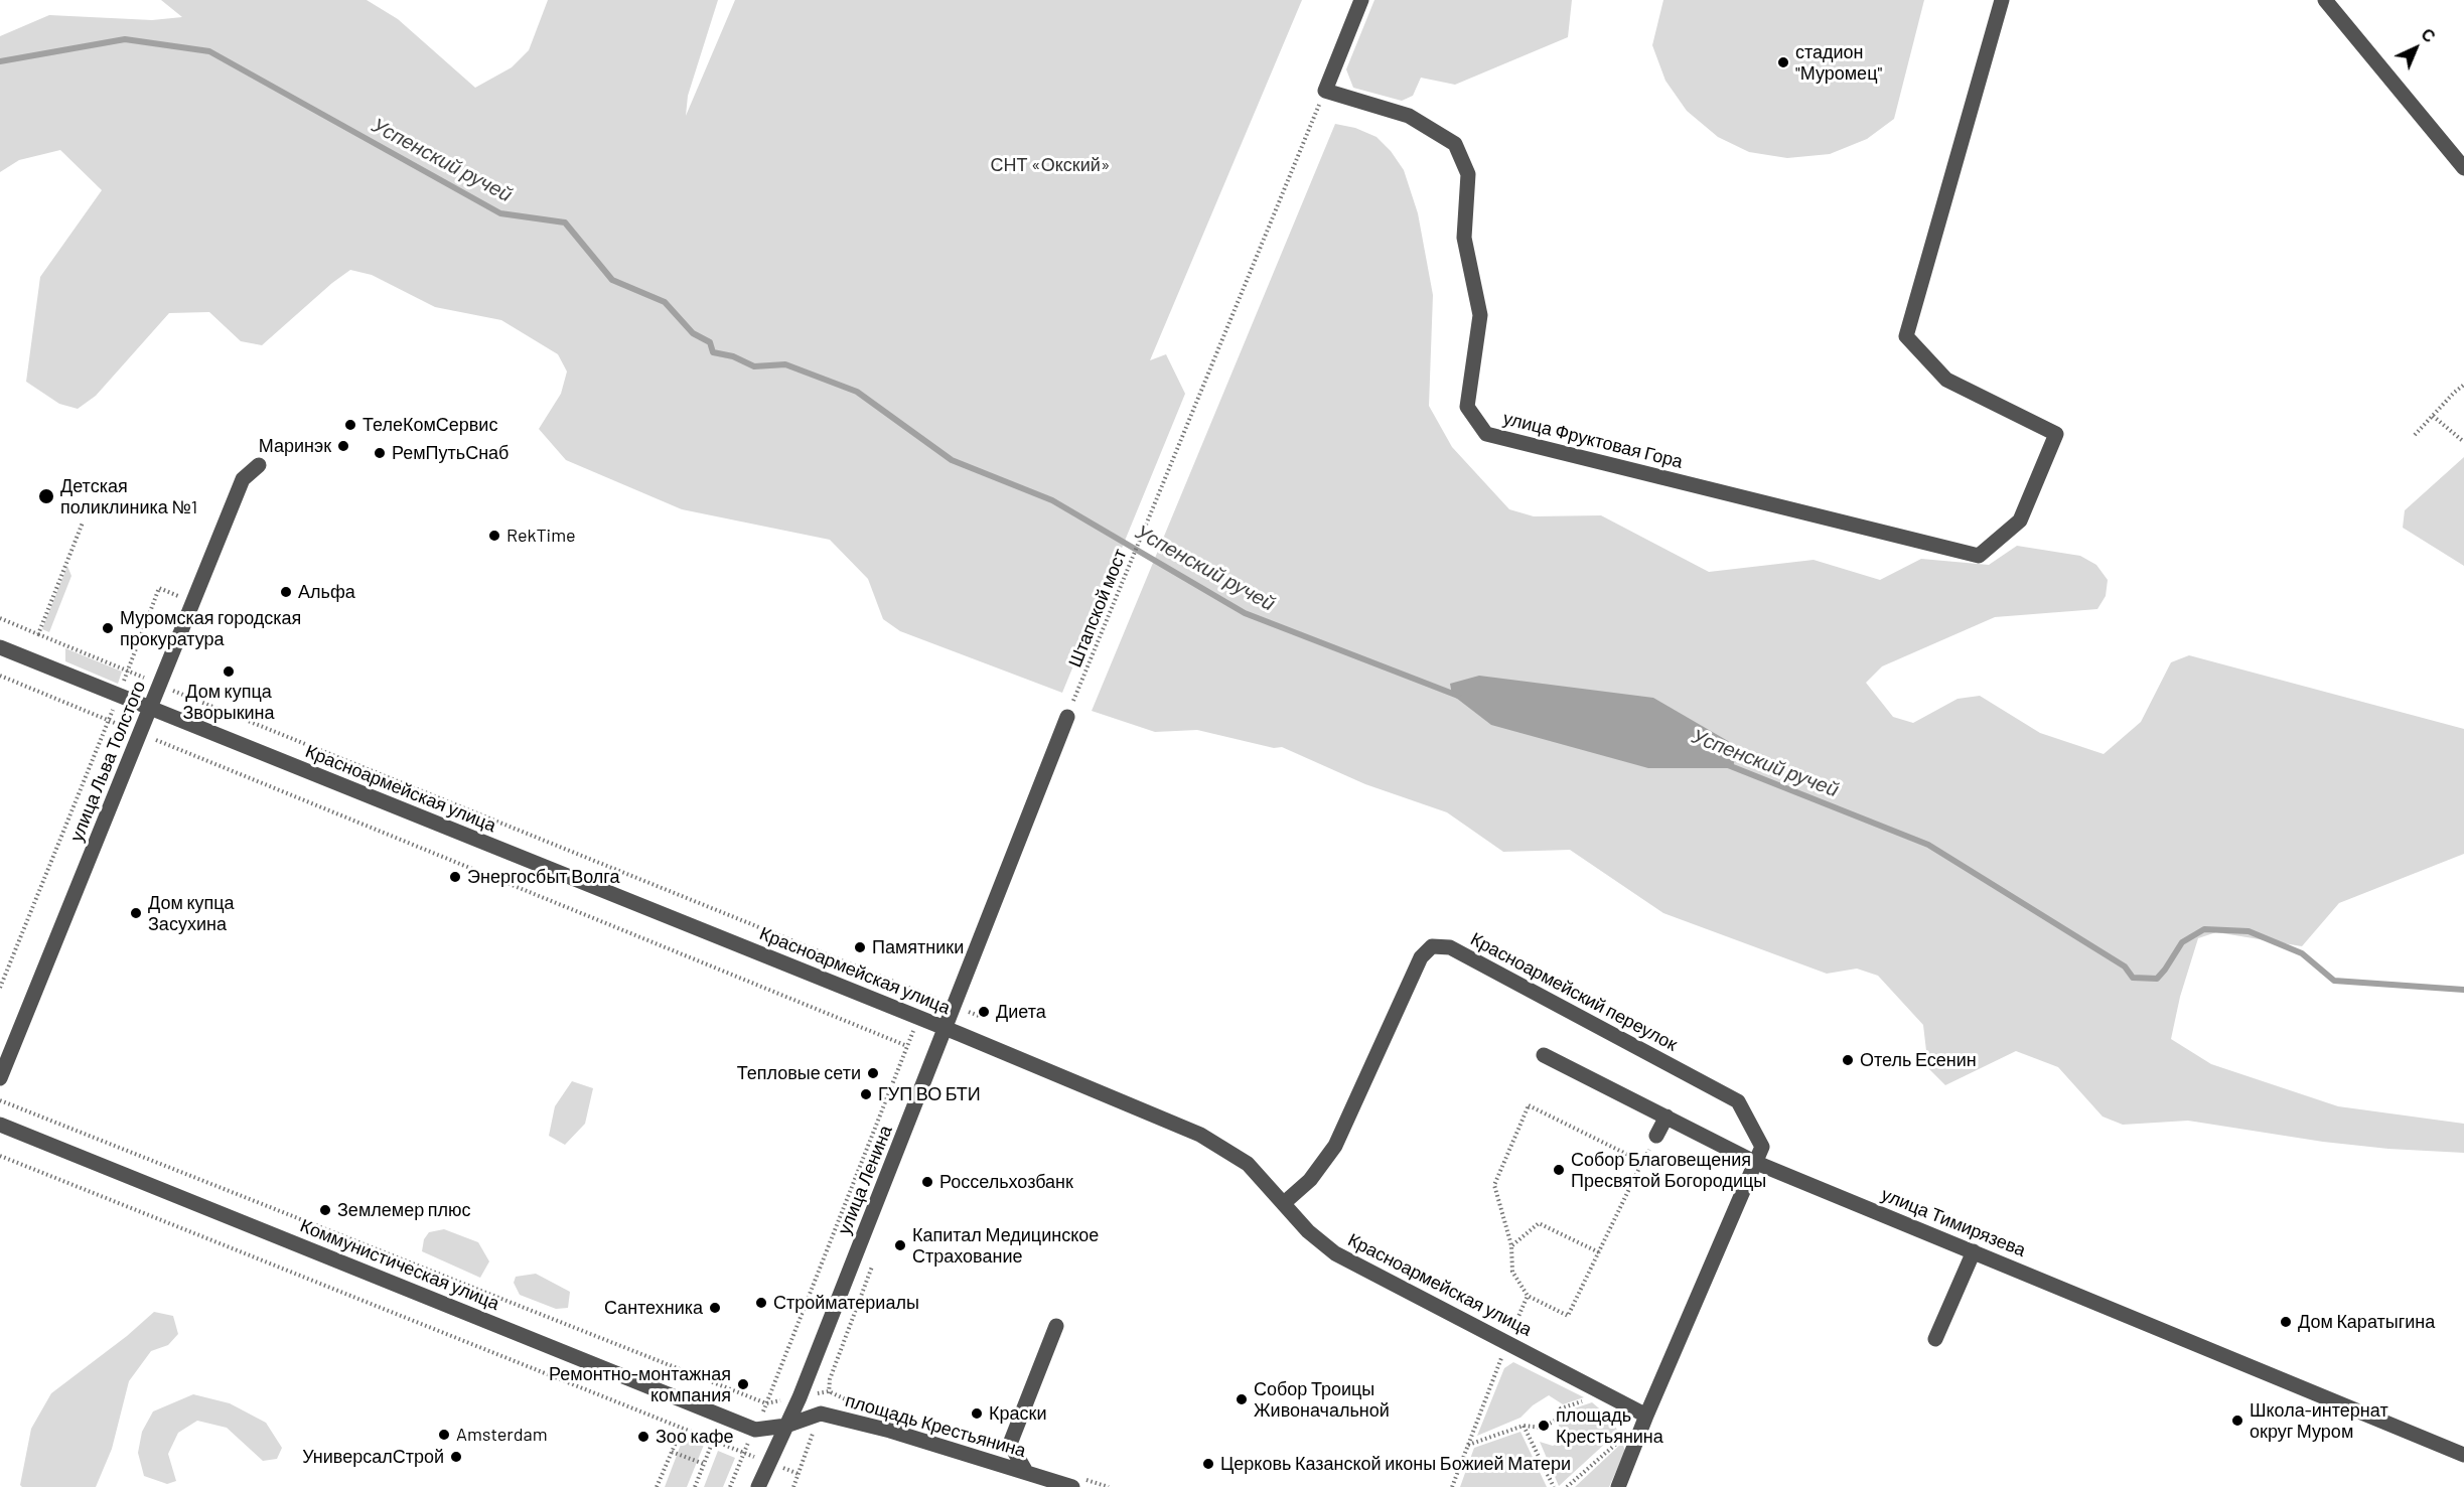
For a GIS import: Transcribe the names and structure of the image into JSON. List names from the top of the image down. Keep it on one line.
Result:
{"streets":{"street":["улица Фруктовая Гора","улица Льва Толстого","Красноармейская улица","Красноармейский переулок","улица Ленина","улица Тимирязева","Коммунистическая улица","площадь Крестьянина"],"path":["Штапской мост"]},"crossings":[["улица Фруктовая Гора","Штапской мост"],["Штапской мост","улица Ленина"],["улица Льва Толстого","Красноармейская улица"],["Красноармейская улица","Красноармейский переулок"],["Красноармейская улица","улица Ленина"],["Красноармейский переулок","улица Тимирязева"],["улица Ленина","Коммунистическая улица"],["улица Ленина","площадь Крестьянина"],["Коммунистическая улица","площадь Крестьянина"]],"water":["Успенский ручей"],"parks":["СНТ «Окский»"],"places":["стадион \"Муромец\"","ТелеКомСервис","Маринэк","РемПутьСнаб","Детская поликлиника №1","RekTime","Альфа","Муромская городская прокуратура","Дом купца Зворыкина","Энергосбыт Волга","Дом купца Засухина","Памятники","Диета","Отель Есенин","Тепловые сети","ГУП ВО БТИ","Собор Благовещения Пресвятой Богородицы","Россельхозбанк","Землемер плюс","Капитал Медицинское Страхование","Стройматериалы","Сантехника","Дом Каратыгина","Ремонтно-монтажная компания","Собор Троицы Живоначальной","Краски","Школа-интернат округ Муром","площадь Крестьянина","Amsterdam","Зоо кафе","УниверсалСтрой","Церковь Казанской иконы Божией Матери"],"north":"top right"}
